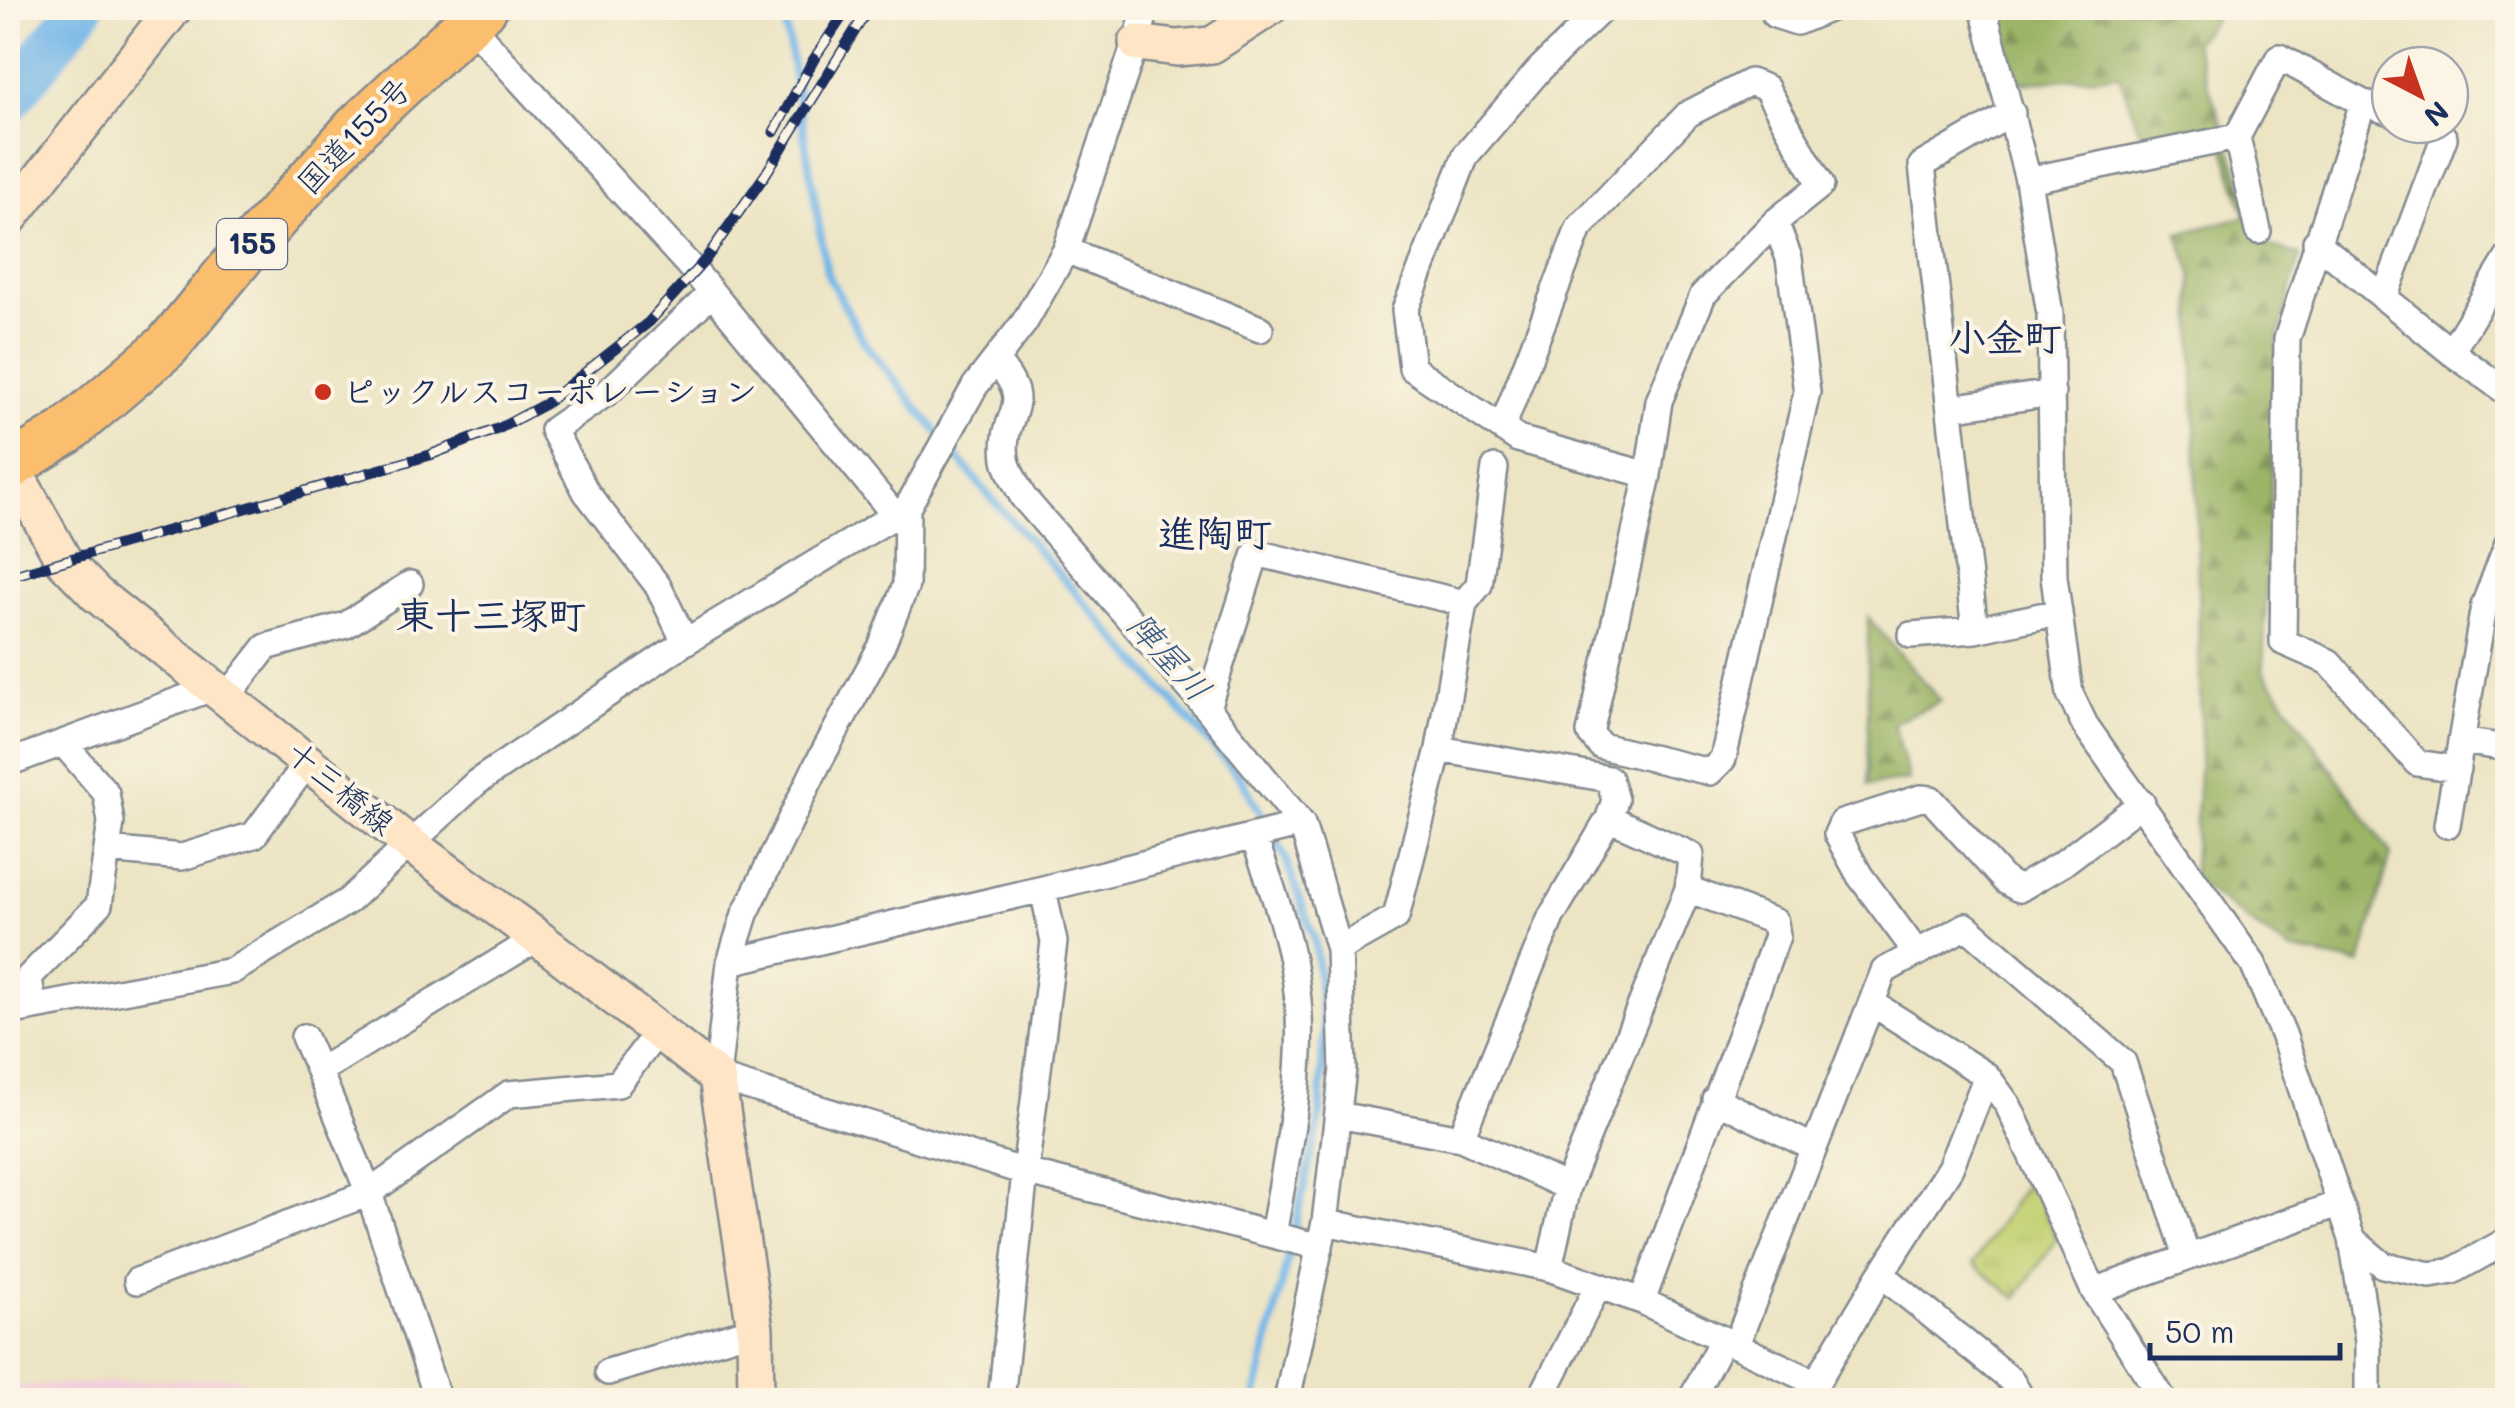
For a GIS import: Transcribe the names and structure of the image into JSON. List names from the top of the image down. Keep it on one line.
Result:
{"streets":{"highway":["国道155号","155"],"street":["十三橋線"]},"crossings":[["国道155号","十三橋線"]],"districts":["小金町","進陶町","東十三塚町"],"water":["陣屋川"],"places":["ピックルスコーポレーション"],"scale_bar":"50 m","north":"bottom right"}
